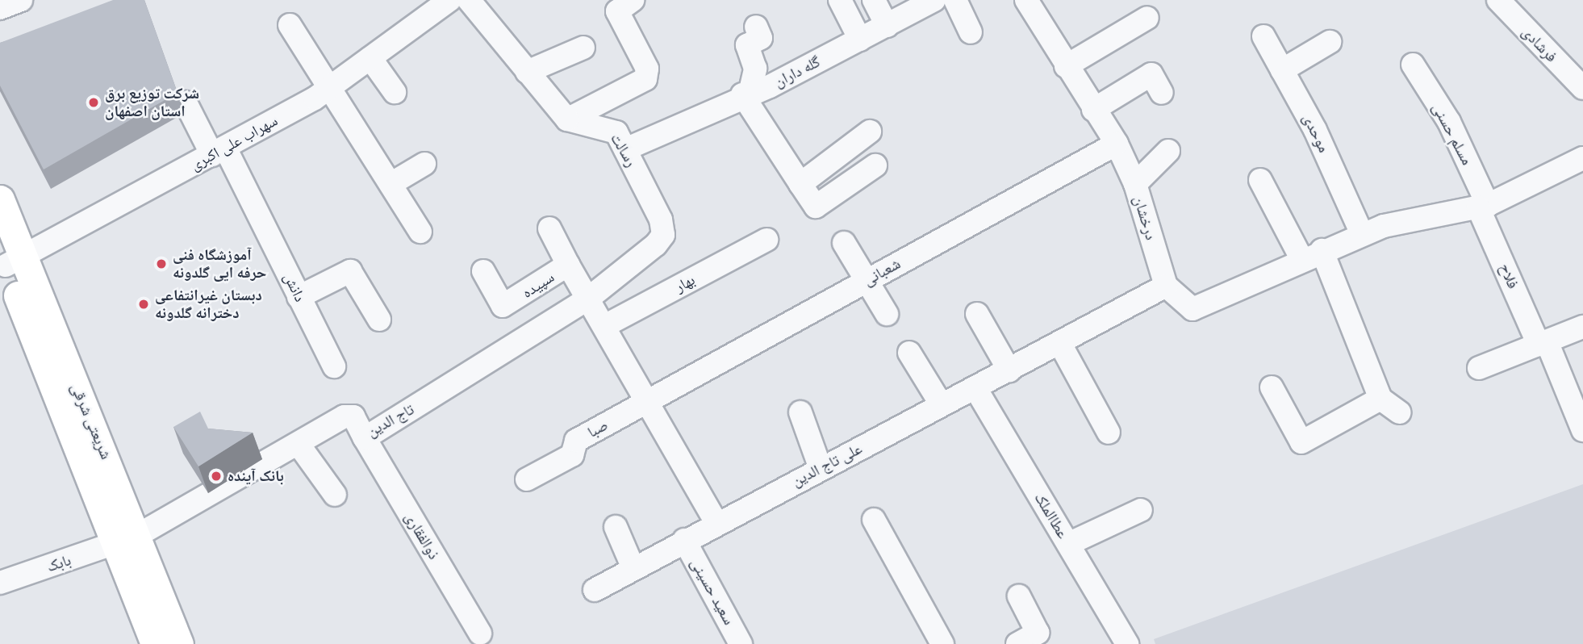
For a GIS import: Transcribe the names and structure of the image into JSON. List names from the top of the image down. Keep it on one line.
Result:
{"streets":{"main road":["شریعتی شرقی"],"street":["فرشادی","گله داران","موحدی","مسلم حسنی","سهراب علی اکبری","رسالت","درخشان","شعبانی","فلاح","بهار","سپیده","دانش","تاج الدین","صبا","علی تاج الدین","عطاالملک","ذوالفقاری","بابک","سعید حسینی"]},"crossings":[["گله داران","رسالت"],["مسلم حسنی","فلاح"],["سهراب علی اکبری","دانش"],["سهراب علی اکبری","شریعتی شرقی"],["رسالت","سپیده"],["رسالت","تاج الدین"],["درخشان","شعبانی"],["درخشان","علی تاج الدین"],["شعبانی","صبا"],["سپیده","تاج الدین"],["تاج الدین","شریعتی شرقی"],["تاج الدین","ذوالفقاری"],["تاج الدین","بابک"],["شریعتی شرقی","بابک"],["علی تاج الدین","عطاالملک"],["علی تاج الدین","سعید حسینی"]],"places":["شرکت توزیع برق استان اصفهان","آموزشگاه فنی حرفه ایی گلدونه","دبستان غیرانتفاعی دخترانه گلدونه","بانک آینده"]}
